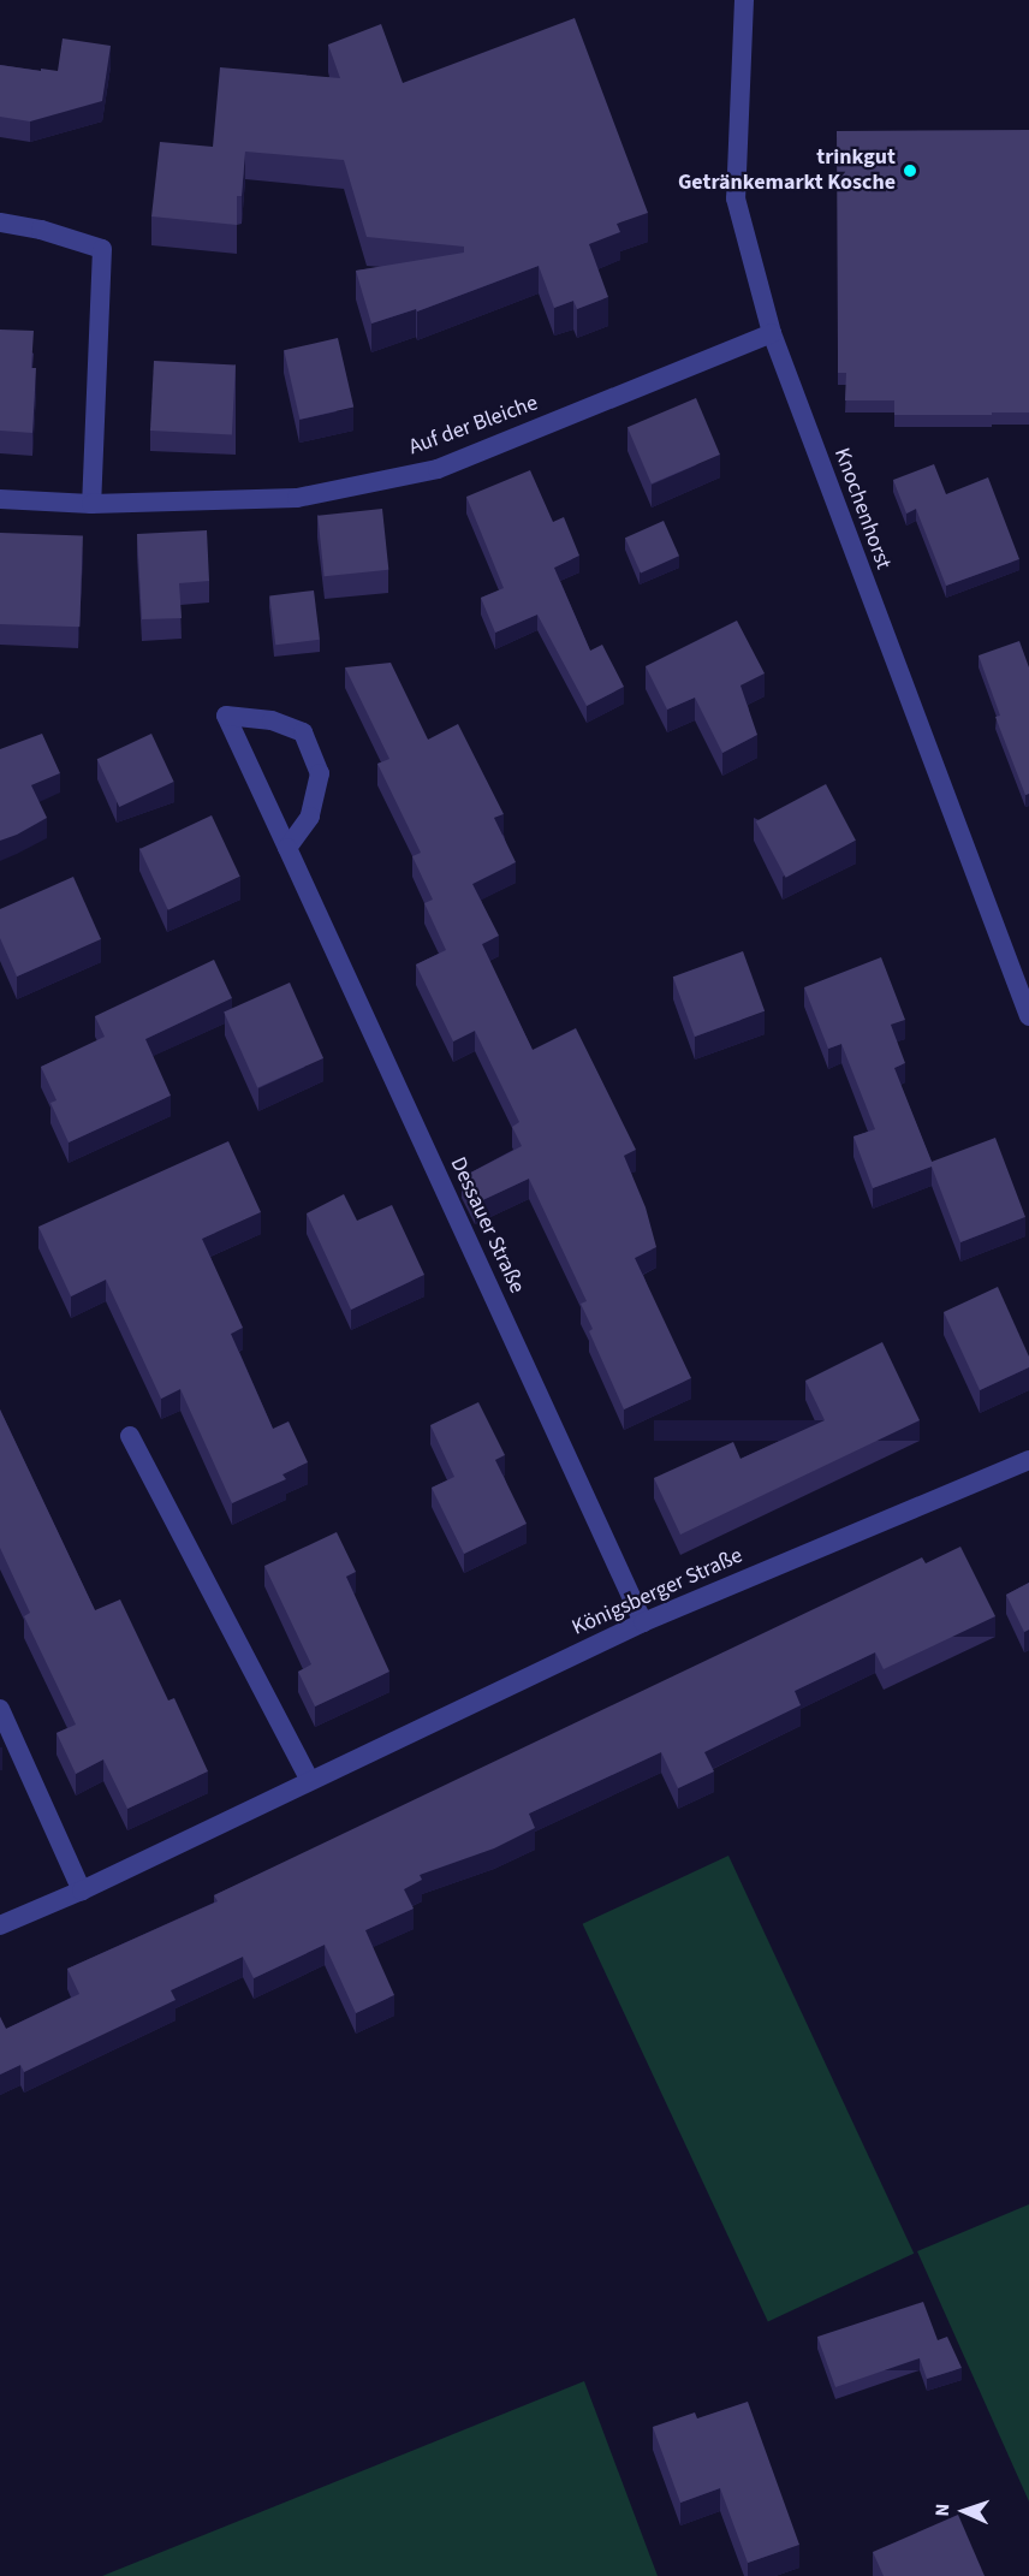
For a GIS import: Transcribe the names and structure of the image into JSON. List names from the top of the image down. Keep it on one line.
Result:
{"streets":{"street":["Auf der Bleiche","Knochenhorst","Dessauer Straße","Königsberger Straße"]},"crossings":[["Auf der Bleiche","Knochenhorst"],["Dessauer Straße","Königsberger Straße"]],"places":["trinkgut Getränkemarkt Kosche"],"north":"left"}
